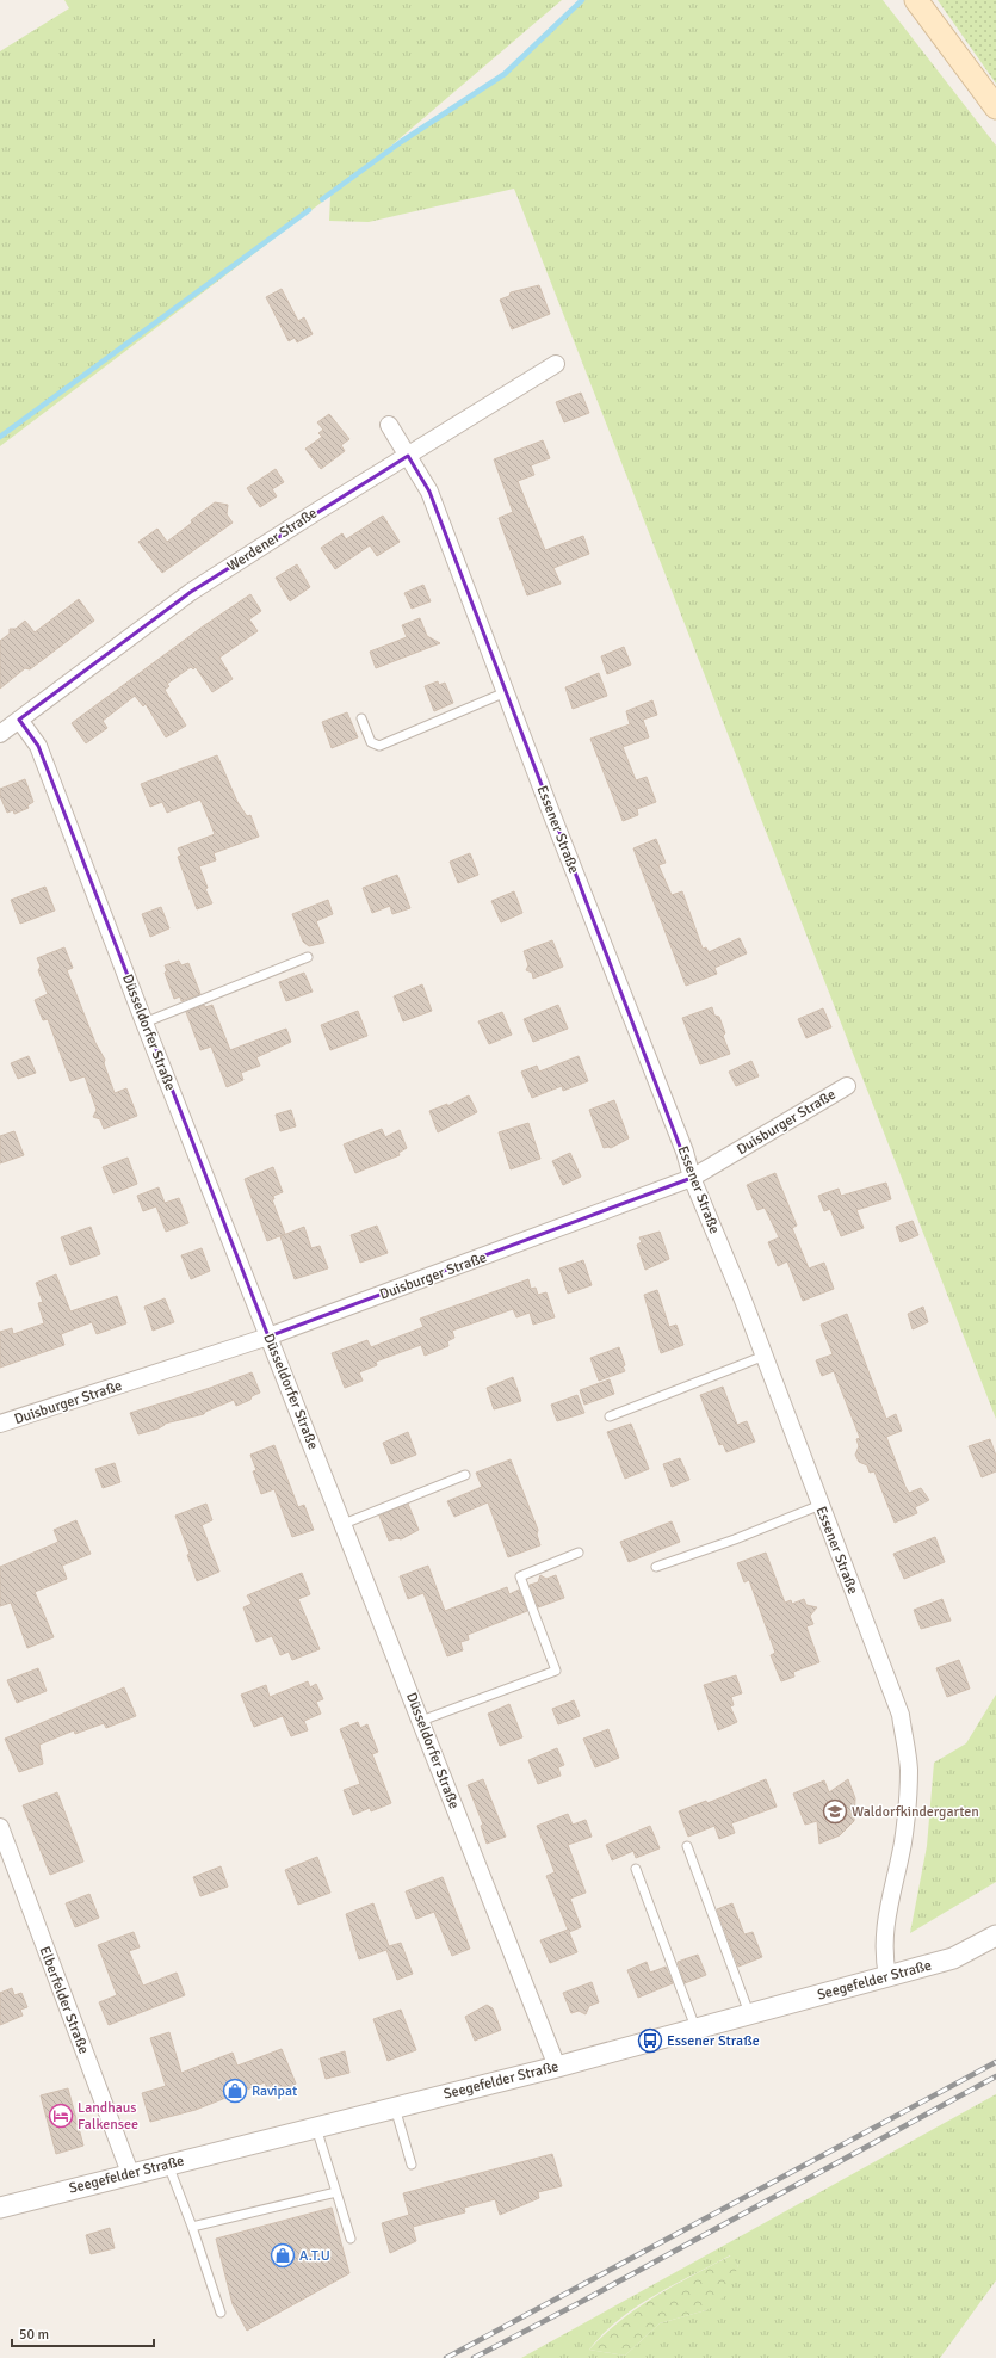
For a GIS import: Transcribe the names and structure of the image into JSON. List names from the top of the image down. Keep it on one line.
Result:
{"streets":{"street":["Werdener Straße","Essener Straße","Düsseldorfer Straße","Duisburger Straße","Seegefelder Straße","Elberfelder Straße"]},"crossings":[["Werdener Straße","Essener Straße"],["Werdener Straße","Düsseldorfer Straße"],["Essener Straße","Duisburger Straße"],["Essener Straße","Seegefelder Straße"],["Düsseldorfer Straße","Duisburger Straße"],["Düsseldorfer Straße","Seegefelder Straße"],["Seegefelder Straße","Elberfelder Straße"]],"places":{"school or university":["Waldorfkindergarten"],"bus stop":["Essener Straße"],"shop":["Ravipat","A.T.U"],"hotel":["Landhaus Falkensee"]},"scale_bar":"50 m"}
